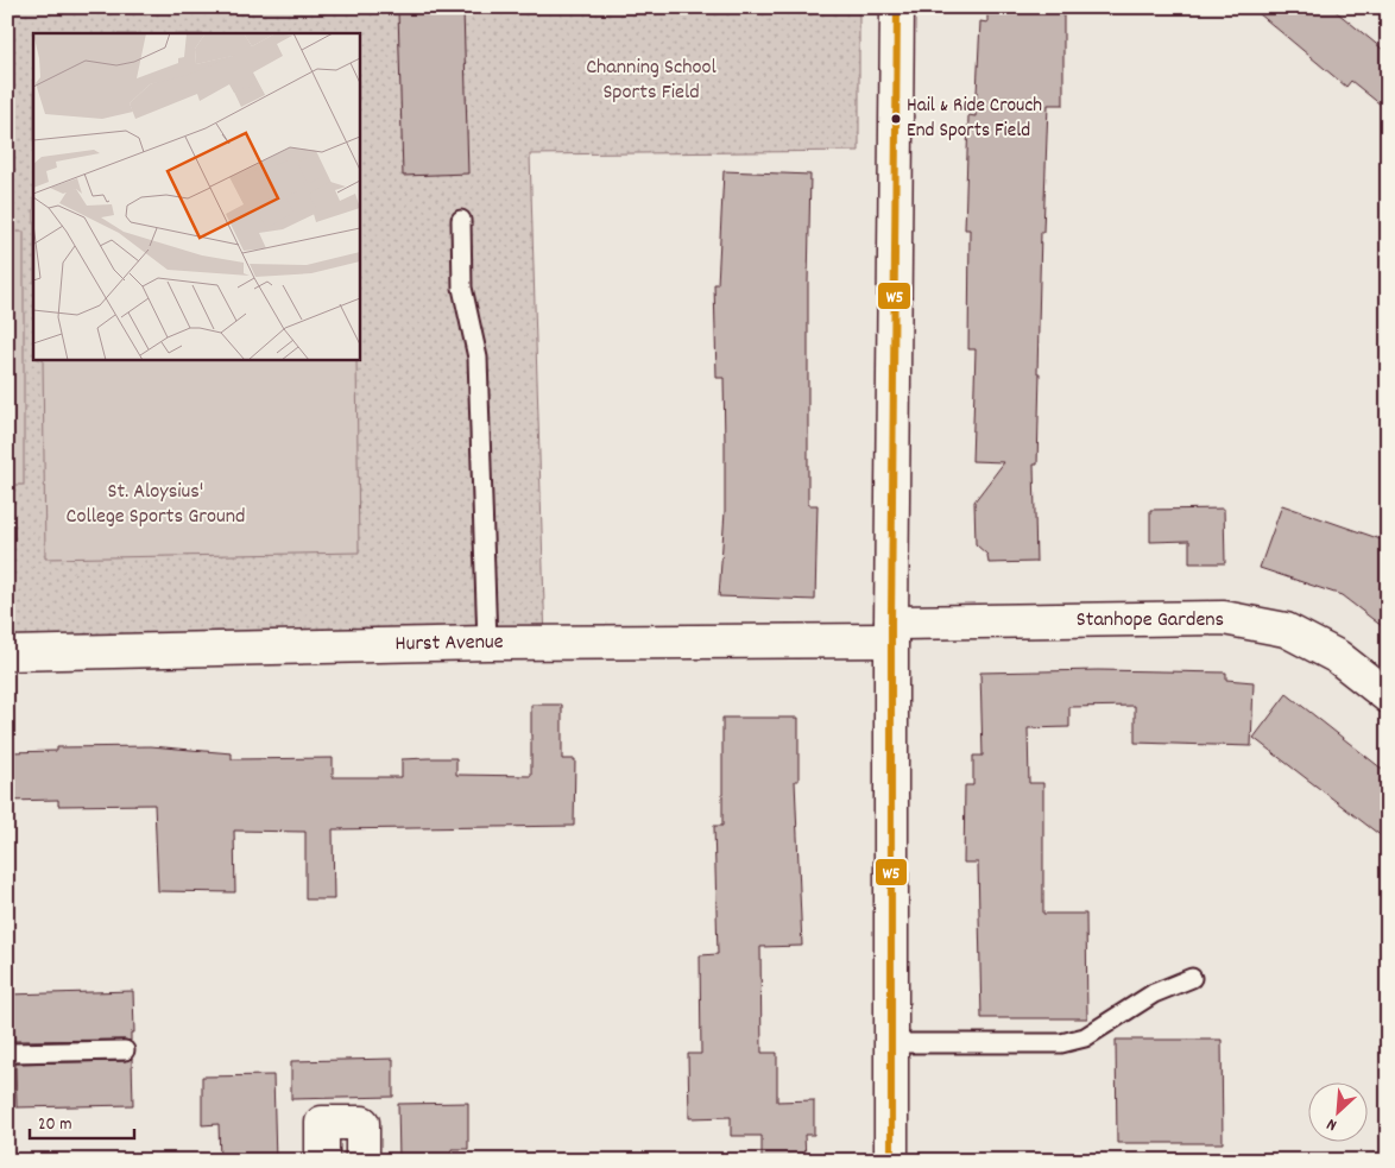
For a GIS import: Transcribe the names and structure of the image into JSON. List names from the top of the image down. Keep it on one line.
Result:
{"streets":{"street":["Stanhope Gardens","Hurst Avenue"]},"crossings":[["Stanhope Gardens","Hurst Avenue"]],"parks":["Channing School Sports Field","St. Aloysius' College Sports Ground"],"places":["Hail & Ride Crouch End Sports Field"],"lines":["transit line W5"],"scale_bar":"20 m","north":"bottom left"}
